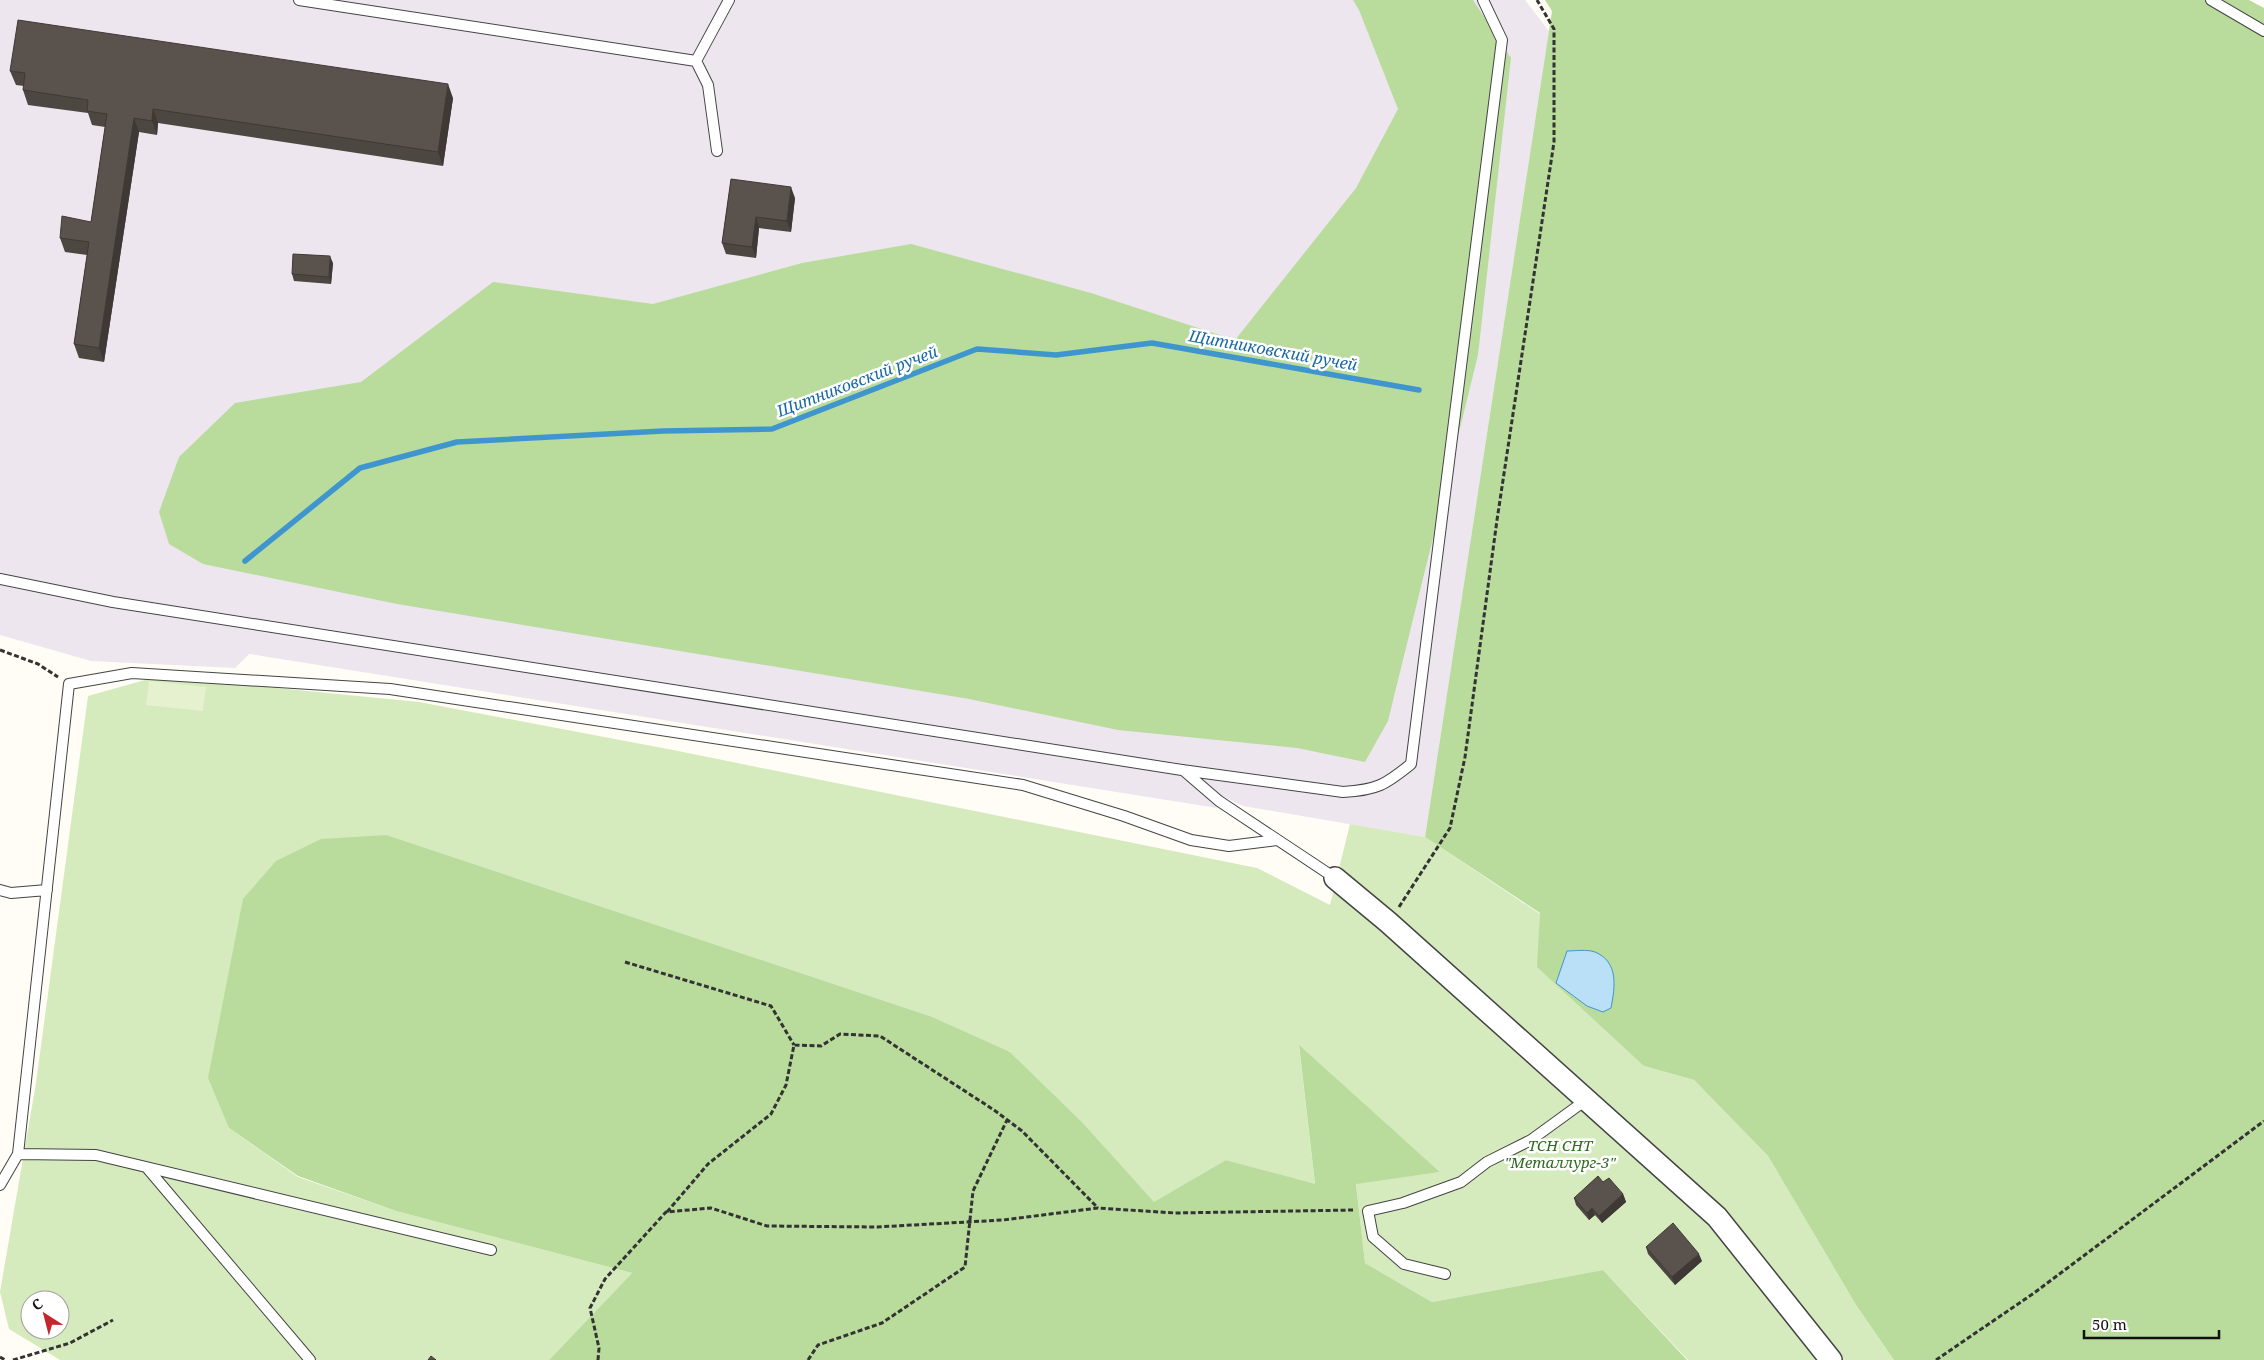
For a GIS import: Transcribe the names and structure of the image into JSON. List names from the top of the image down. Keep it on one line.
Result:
{"water":["Щитниковский ручей"],"parks":["ТСН СНТ \"Металлург-3\""],"scale_bar":"50 m","north":"top left"}
